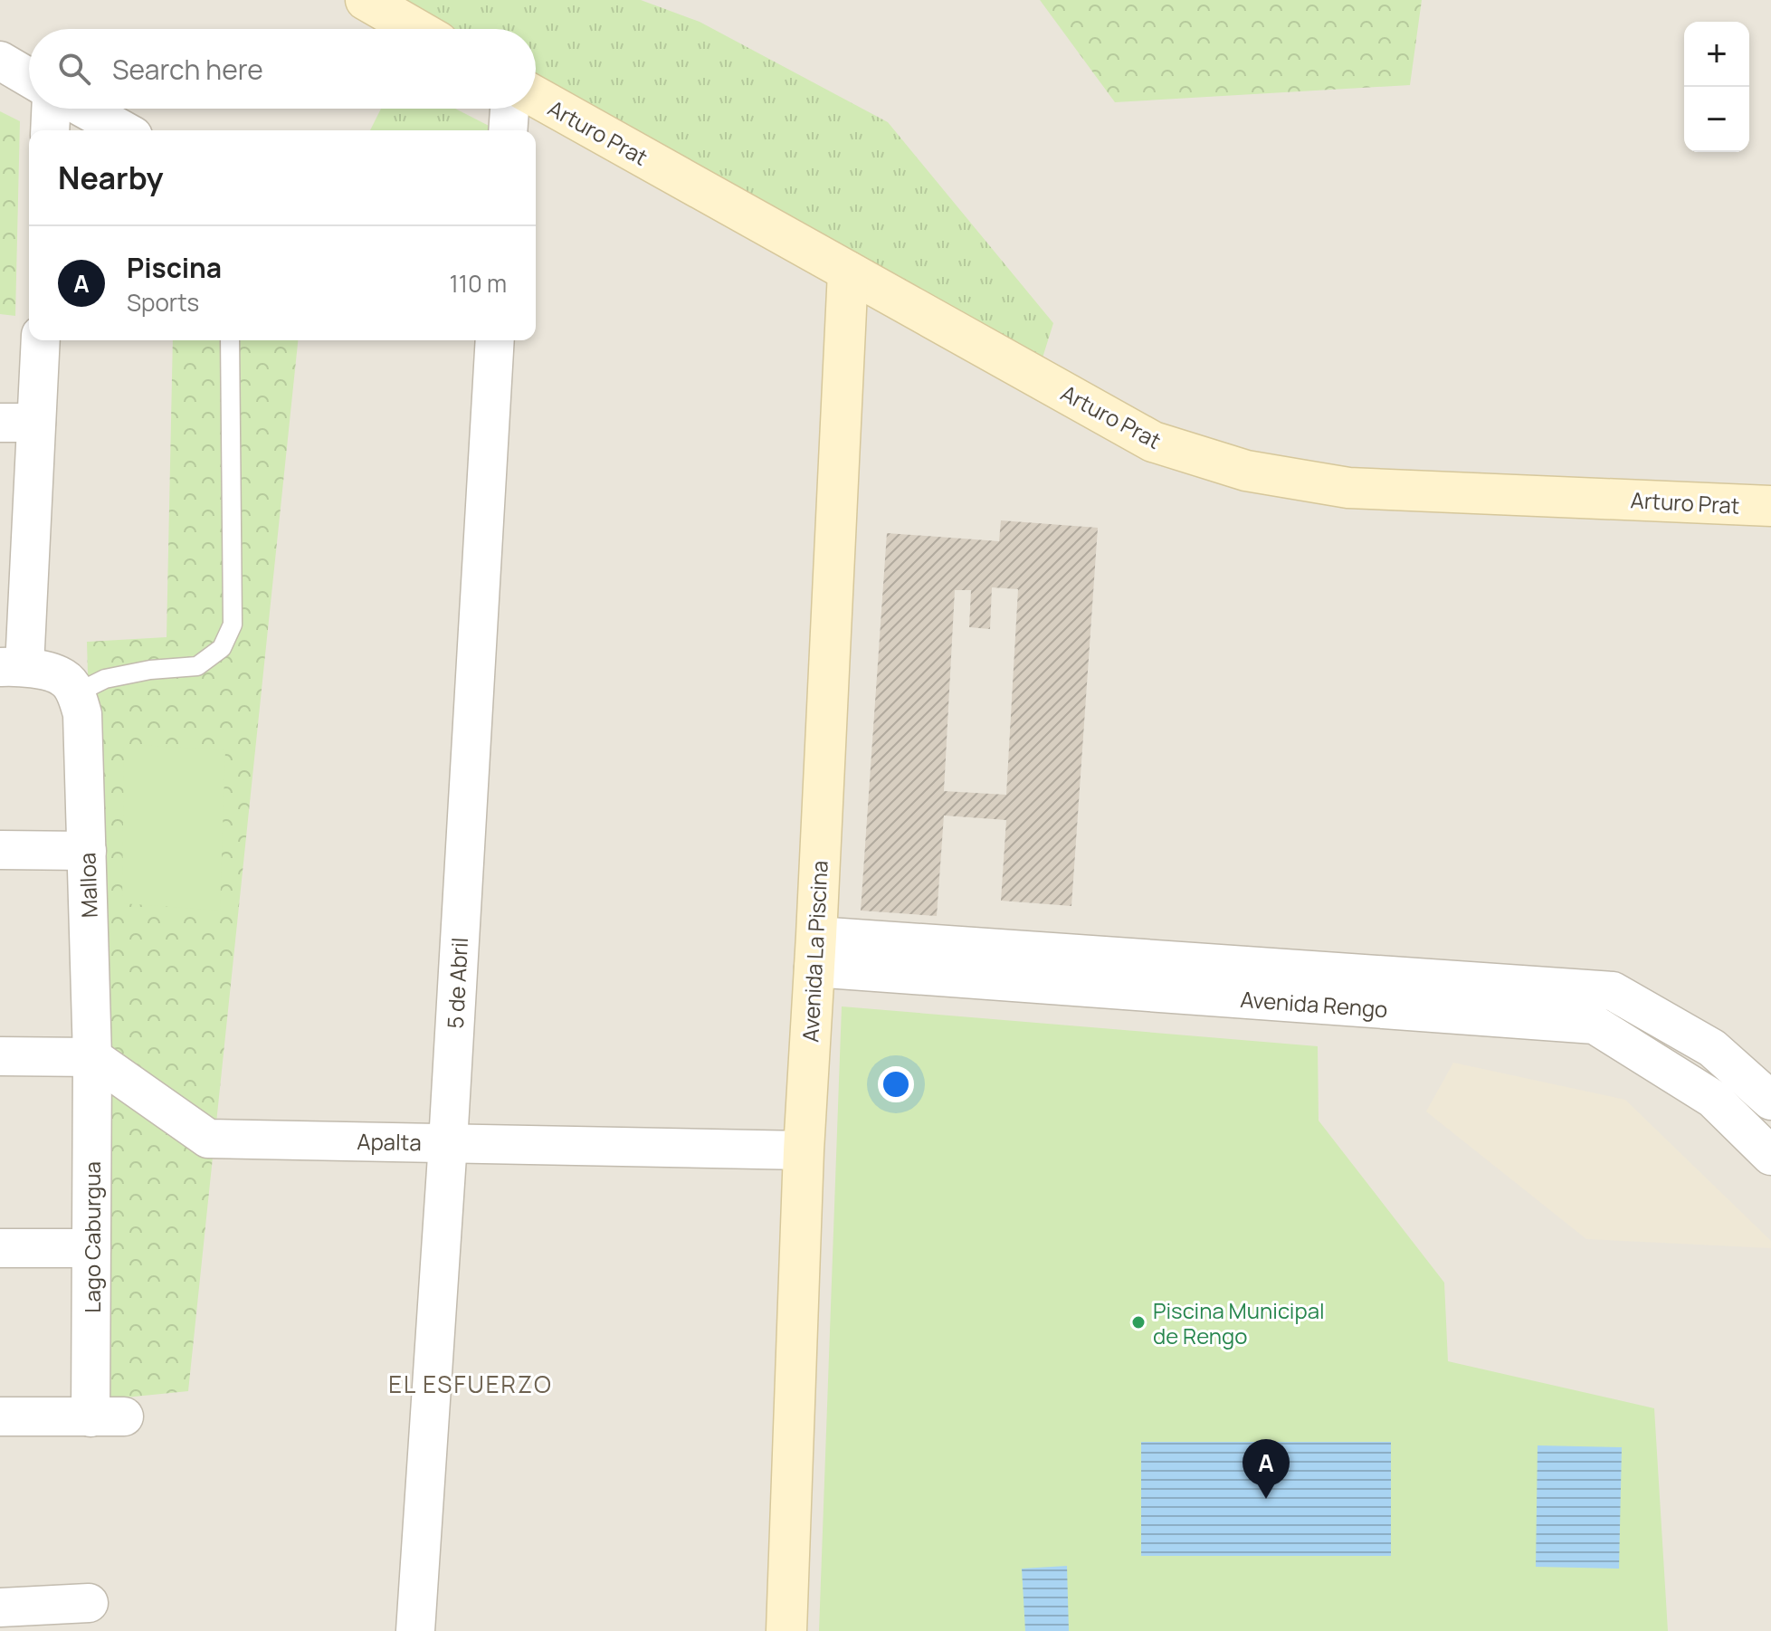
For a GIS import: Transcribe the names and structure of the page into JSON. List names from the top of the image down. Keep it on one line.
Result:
{"streets":{"main road":["Arturo Prat","Avenida La Piscina"],"street":["Malloa","5 de Abril","Avenida Rengo","Apalta","Lago Caburgua"]},"crossings":[["Arturo Prat","Avenida La Piscina"],["Malloa","Apalta"],["Malloa","Lago Caburgua"],["Avenida La Piscina","Avenida Rengo"],["Avenida La Piscina","Apalta"],["5 de Abril","Apalta"],["Apalta","Lago Caburgua"]],"districts":["EL ESFUERZO"],"places":["Piscina Municipal de Rengo"],"page":{"map_buttons":["+","−"],"search":"Search here","heading":"Nearby","list":[{"mark":"A","name":"Piscina","note":"Sports","value":"110 m"}],"pins":"A"}}
